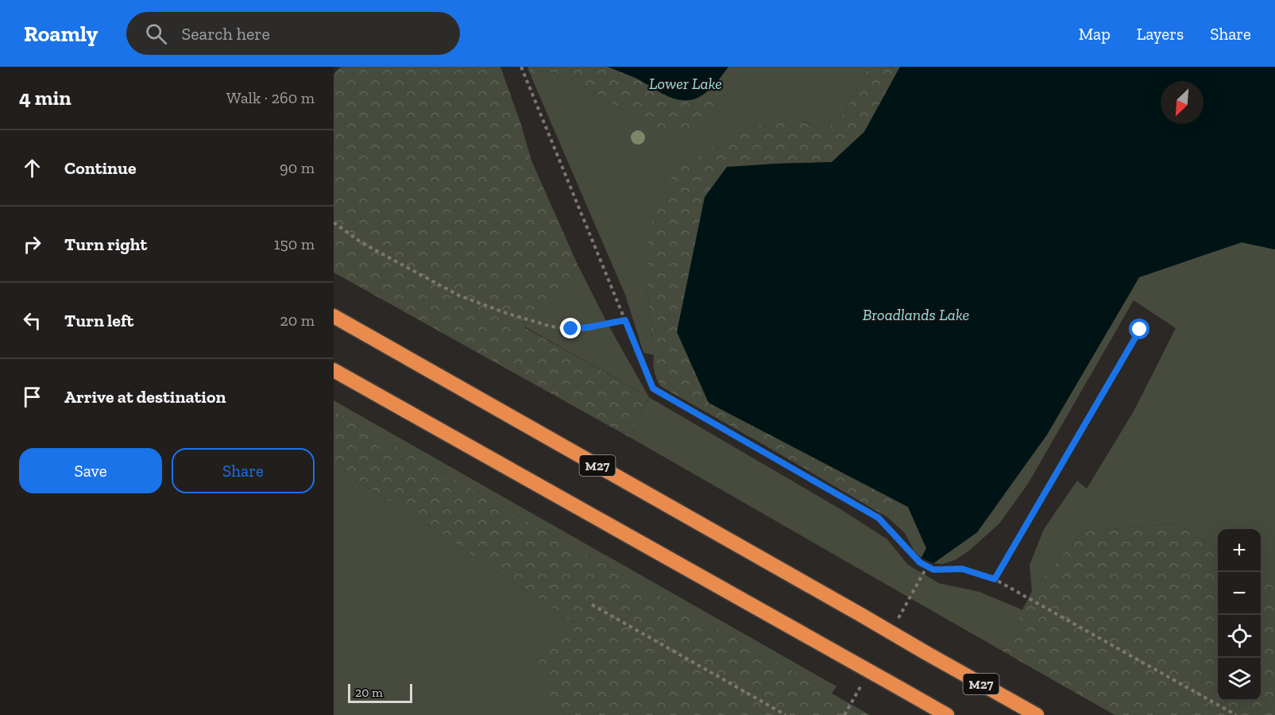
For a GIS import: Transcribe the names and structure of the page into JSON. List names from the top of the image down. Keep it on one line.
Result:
{"streets":{"highway":["M27"]},"water":["Lower Lake","Broadlands Lake"],"scale_bar":"20 m","north":"bottom left","page":{"header":"Roamly","search":"Search here","nav":["Map","Layers","Share"],"heading":["4 min","Walk · 260 m"],"list":[["Continue","90 m"],["Turn right","150 m"],["Turn left","20 m"],"Arrive at destination"],"buttons":["Save","Share"],"map_buttons":["+","−"],"scale":"20 m"}}
